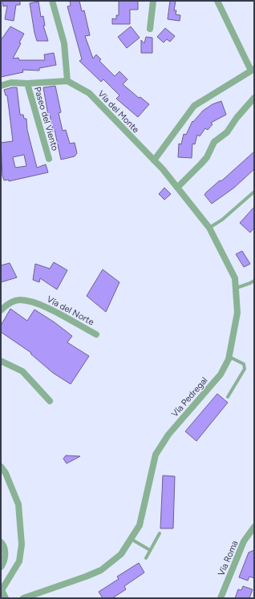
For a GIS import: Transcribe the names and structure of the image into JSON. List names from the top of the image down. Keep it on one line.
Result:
{"streets":{"street":["Vía del Monte","Paseo del Viento","Vía del Norte","Vía Pedregal","Vía Roma"]},"crossings":[["Vía del Monte","Vía Pedregal"]]}
